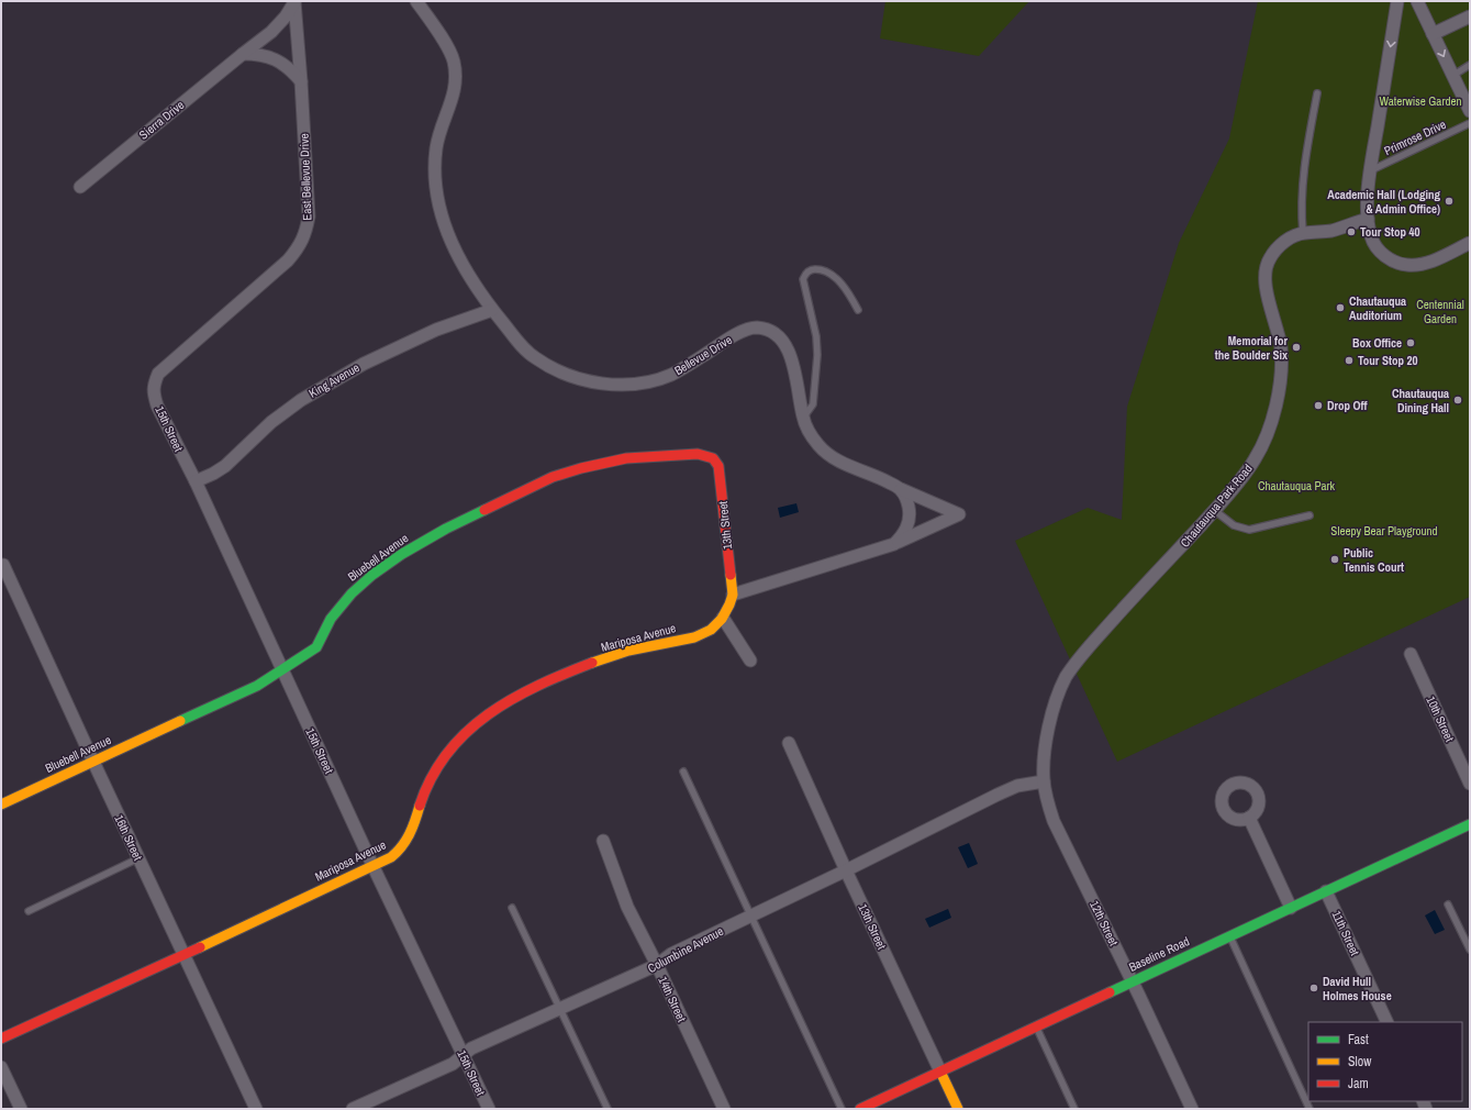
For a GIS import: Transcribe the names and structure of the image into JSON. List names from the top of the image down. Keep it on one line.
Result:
{"streets":{"street":["Sierra Drive","East Bellevue Drive","Bellevue Drive","King Avenue","15th Street","Chautauqua Park Road","13th Street","Bluebell Avenue","Mariposa Avenue","10th Street","16th Street","12th Street","11th Street","Columbine Avenue","Baseline Road","14th Street"],"lane":["Primrose Drive"]},"crossings":[["Sierra Drive","East Bellevue Drive"],["East Bellevue Drive","15th Street"],["Bellevue Drive","King Avenue"],["King Avenue","15th Street"],["15th Street","Bluebell Avenue"],["15th Street","Mariposa Avenue"],["15th Street","Columbine Avenue"],["Chautauqua Park Road","12th Street"],["13th Street","Bluebell Avenue"],["13th Street","Mariposa Avenue"],["13th Street","Columbine Avenue"],["13th Street","Baseline Road"],["Bluebell Avenue","16th Street"],["Mariposa Avenue","16th Street"],["12th Street","Columbine Avenue"],["12th Street","Baseline Road"],["11th Street","Baseline Road"],["Columbine Avenue","14th Street"]],"parks":["Waterwise Garden","Centennial Garden","Chautauqua Park","Sleepy Bear Playground"],"places":["Academic Hall (Lodging & Admin Office)","Tour Stop 40","Chautauqua Auditorium","Box Office","Memorial for the Boulder Six","Tour Stop 20","Chautauqua Dining Hall","Drop Off","Public Tennis Court","David Hull Holmes House"],"legend":["Fast","Slow","Jam"]}
